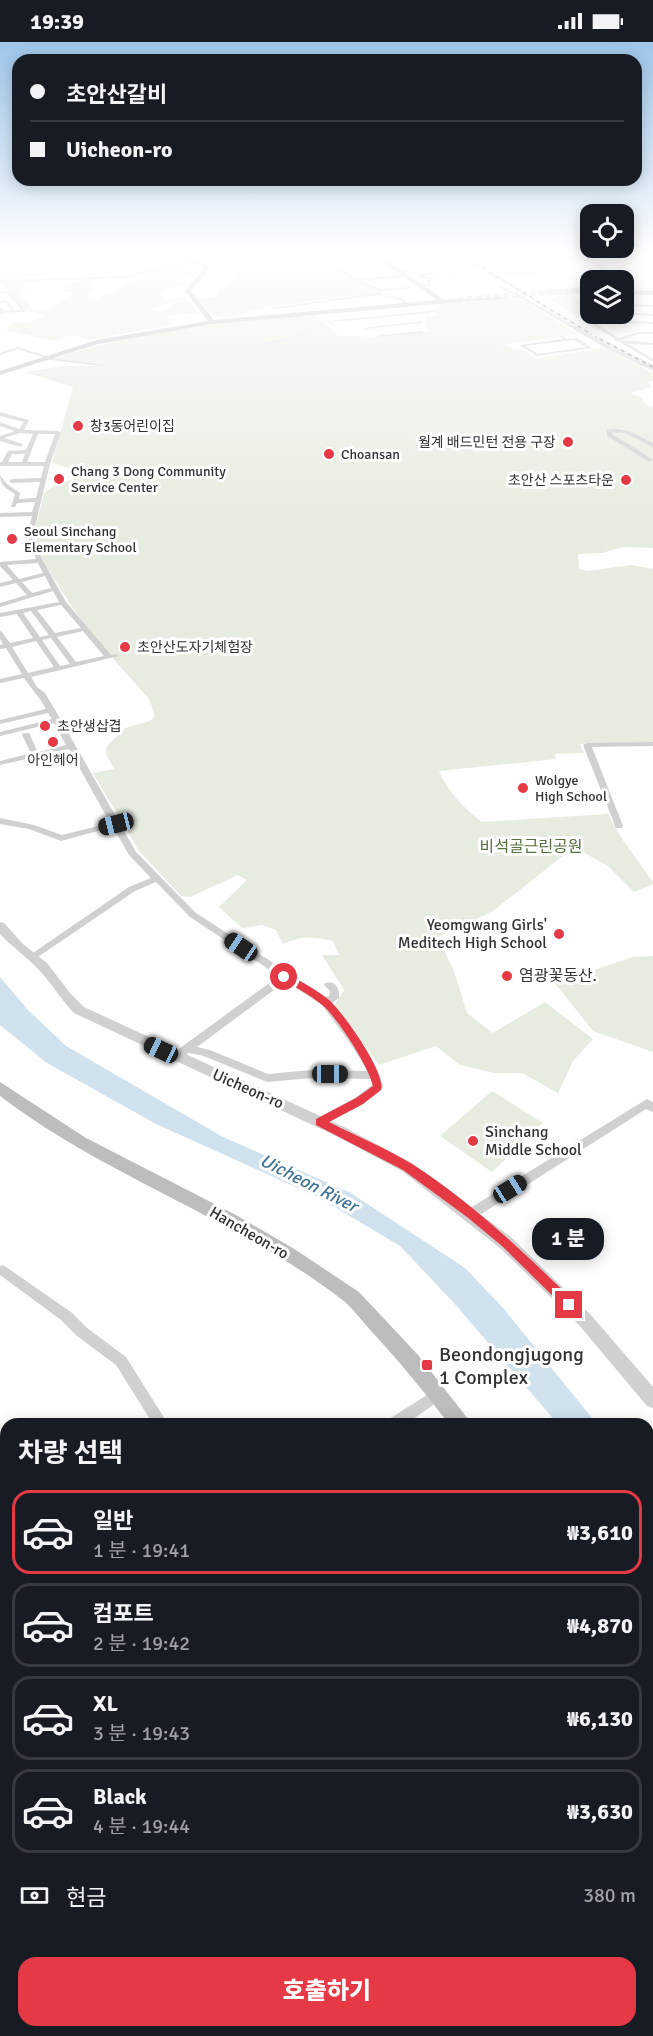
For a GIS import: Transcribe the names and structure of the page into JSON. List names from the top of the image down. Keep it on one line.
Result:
{"streets":{"main road":["Hancheon-ro"],"street":["Uicheon-ro"]},"water":["Uicheon River"],"parks":["비석골근린공원"],"places":{"other":["창3동어린이집","월계 배드민턴 전용 구장","Choansan","Chang 3 Dong Community Service Center","초안산 스포츠타운","Seoul Sinchang Elementary School","초안산도자기체험장","초안생삽겹","아인헤어","Wolgye High School","Yeomgwang Girls' Meditech High School","염광꽃동산.","Sinchang Middle School"],"transit":["Beondongjugong 1 Complex"]},"page":{"status":"19:39","banner":["초안산갈비","Uicheon-ro"],"bubble":"1 분","heading":"차량 선택","list":[{"name":"일반","note":"1 분 · 19:41","value":"₩3,610"},{"name":"컴포트","note":"2 분 · 19:42","value":"₩4,870"},{"name":"XL","note":"3 분 · 19:43","value":"₩6,130"},{"name":"Black","note":"4 분 · 19:44","value":"₩3,630"}],"pay":["현금","380 m"],"buttons":"호출하기"}}
